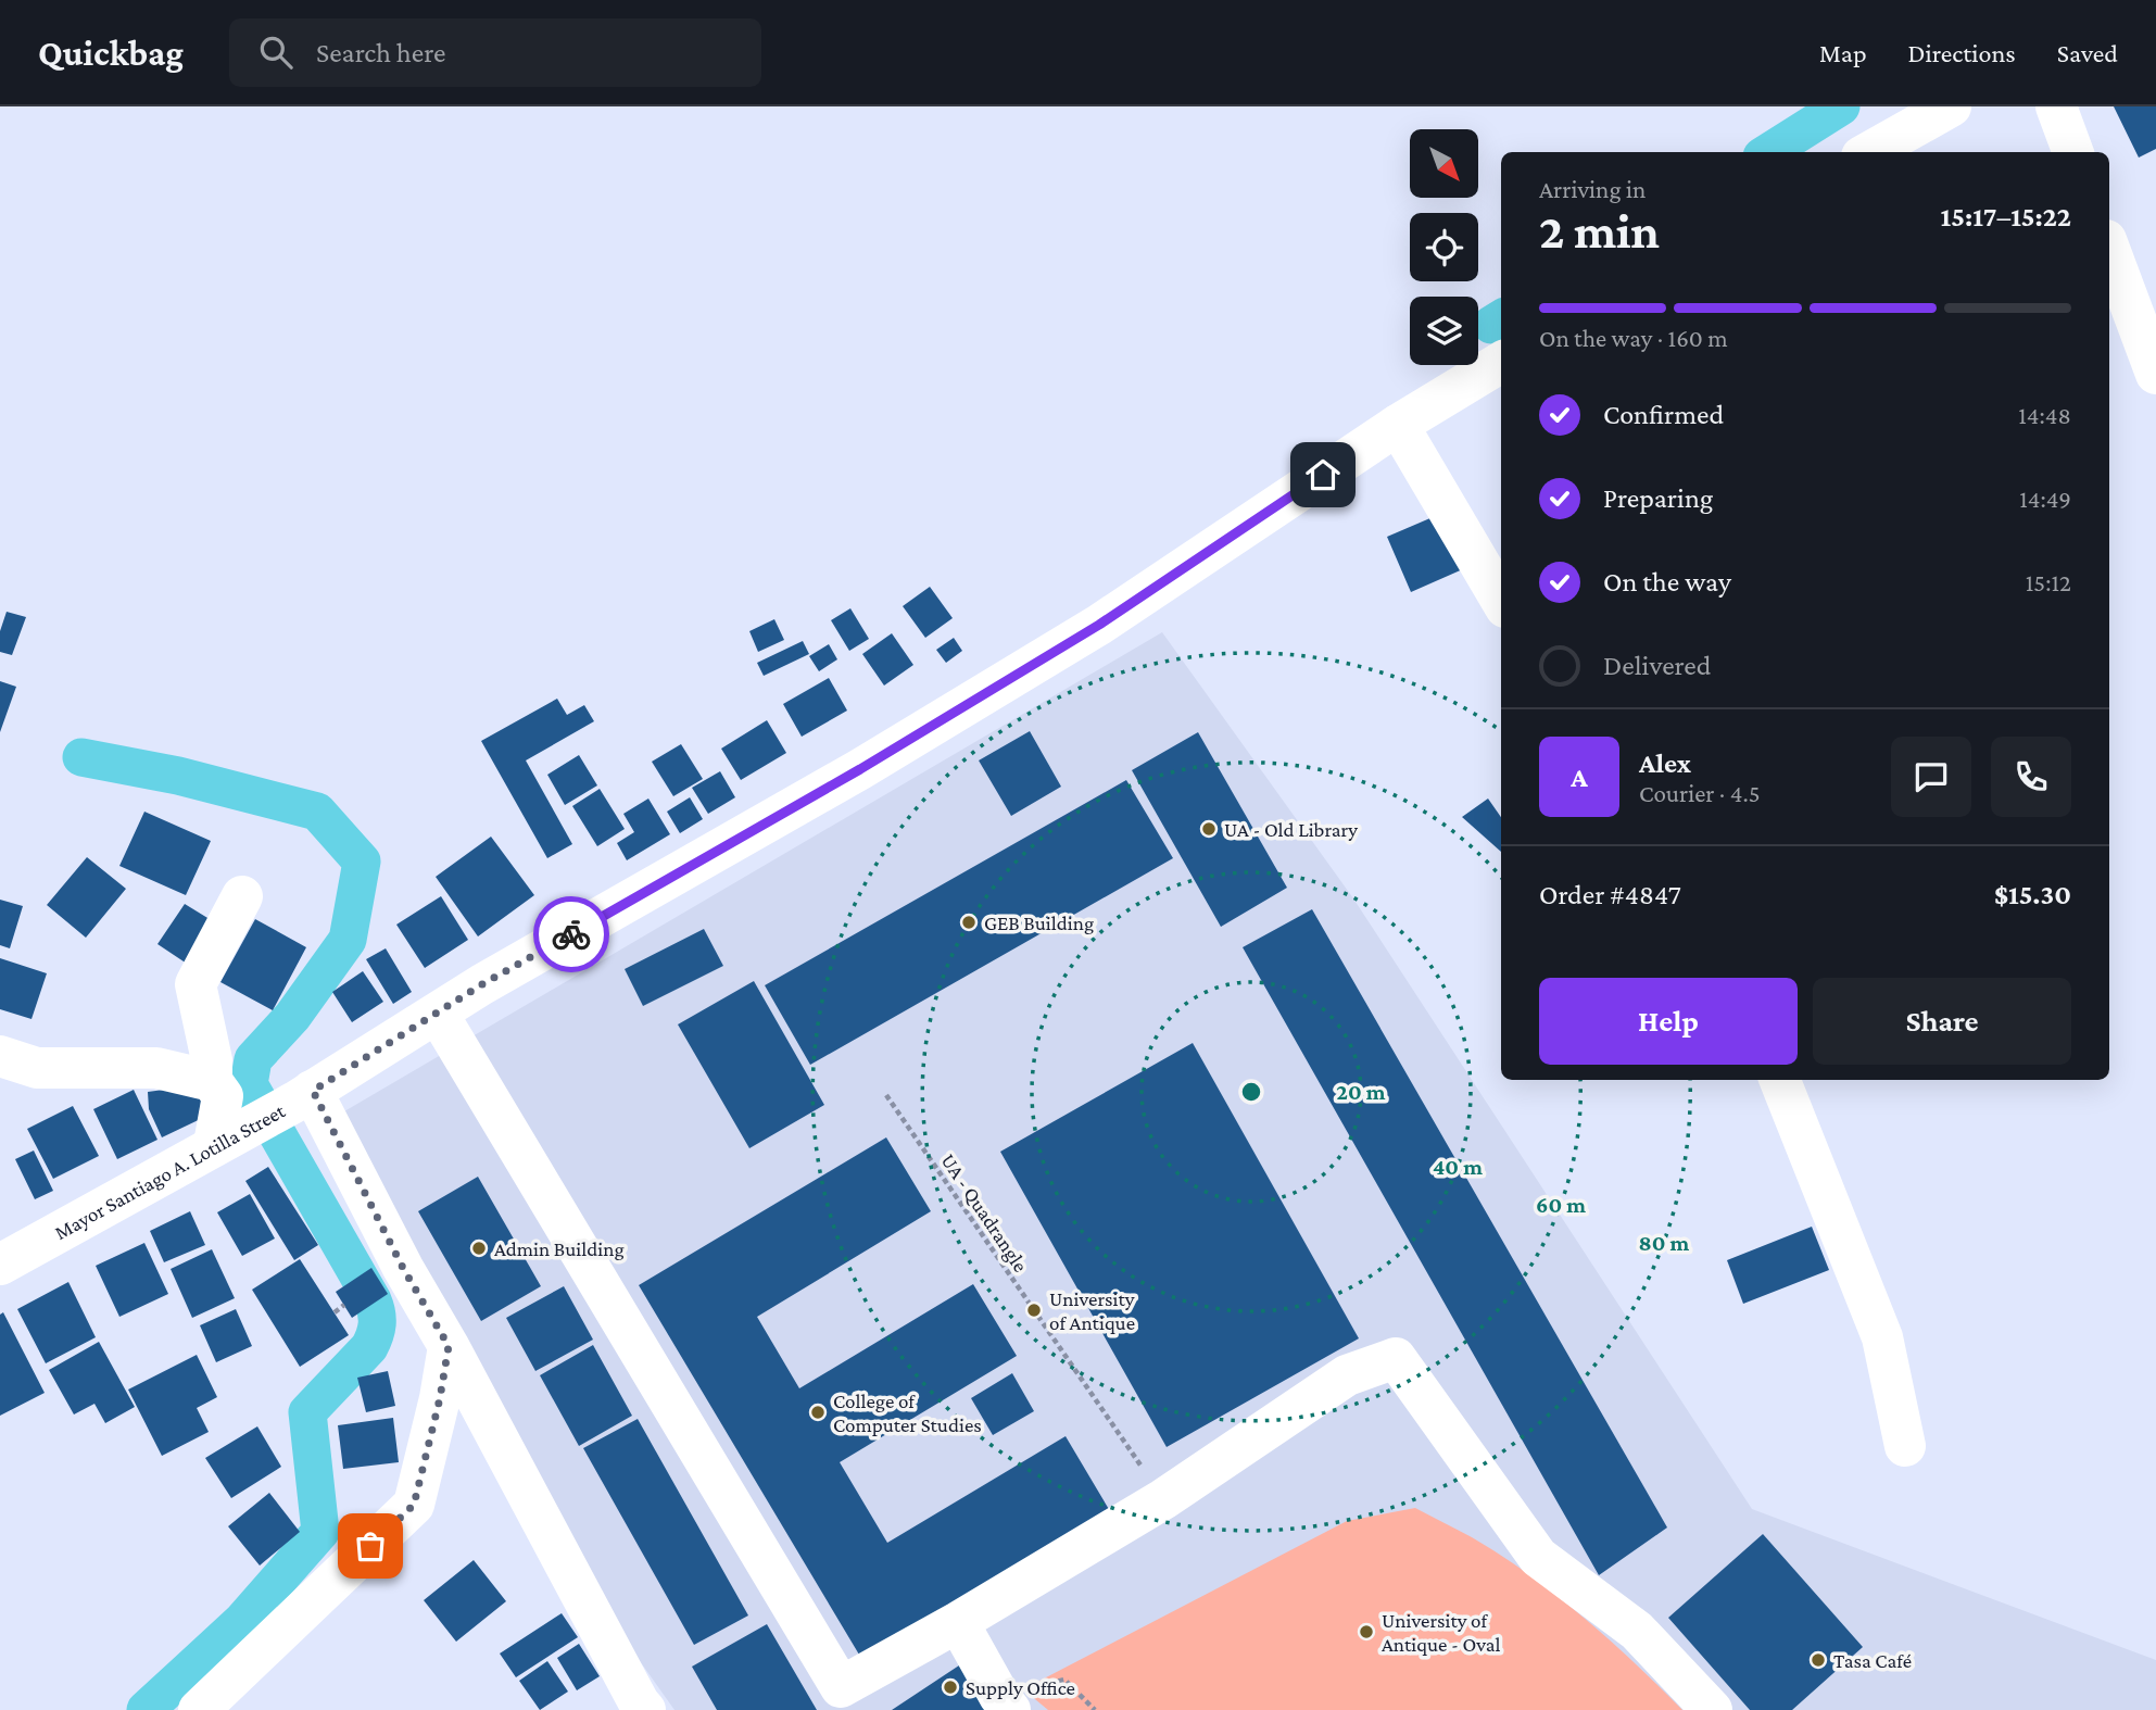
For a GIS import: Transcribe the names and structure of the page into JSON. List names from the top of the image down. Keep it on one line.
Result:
{"streets":{"street":["Mayor Santiago A. Lotilla Street"],"path":["UA - Quadrangle"]},"places":["UA - Old Library","GEB Building","Admin Building","University of Antique","College of Computer Studies","University of Antique - Oval","Tasa Café","Supply Office"],"north":"bottom right","page":{"header":"Quickbag","search":"Search here","nav":["Map","Directions","Saved"],"heading":["2 min","Arriving in","15:17–15:22"],"panel":["Alex","Courier · 4.5","Order #4847","$15.30"],"bar":"On the way · 160 m","list":[["Confirmed","14:48"],["Preparing","14:49"],["On the way","15:12"],"Delivered"],"round":"A","buttons":["Help","Share"]},"rings":["20 m","40 m","60 m","80 m"]}
